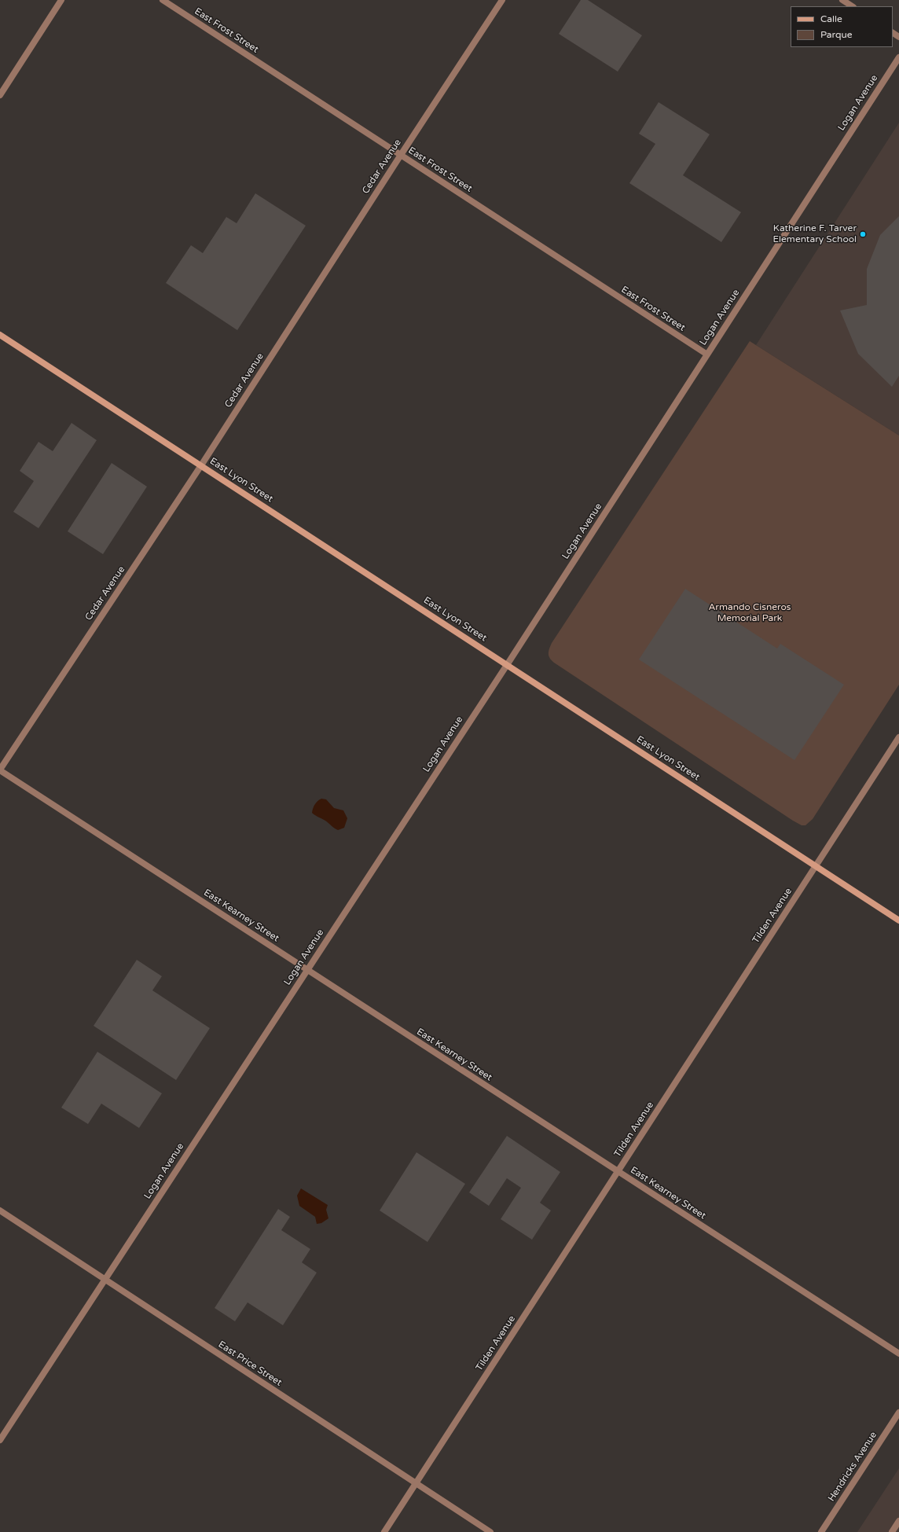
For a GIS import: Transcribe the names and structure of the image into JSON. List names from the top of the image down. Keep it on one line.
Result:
{"streets":{"main road":["East Lyon Street"],"street":["East Frost Street","Logan Avenue","Cedar Avenue","East Kearney Street","Tilden Avenue","East Price Street","Hendricks Avenue"]},"crossings":[["East Frost Street","Logan Avenue"],["East Frost Street","Cedar Avenue"],["Logan Avenue","East Lyon Street"],["Logan Avenue","East Kearney Street"],["Logan Avenue","East Price Street"],["Cedar Avenue","East Lyon Street"],["Cedar Avenue","East Kearney Street"],["East Lyon Street","Tilden Avenue"],["East Kearney Street","Tilden Avenue"],["Tilden Avenue","East Price Street"]],"parks":["Armando Cisneros Memorial Park"],"places":["Katherine F. Tarver Elementary School"],"legend":["Calle","Parque"]}
